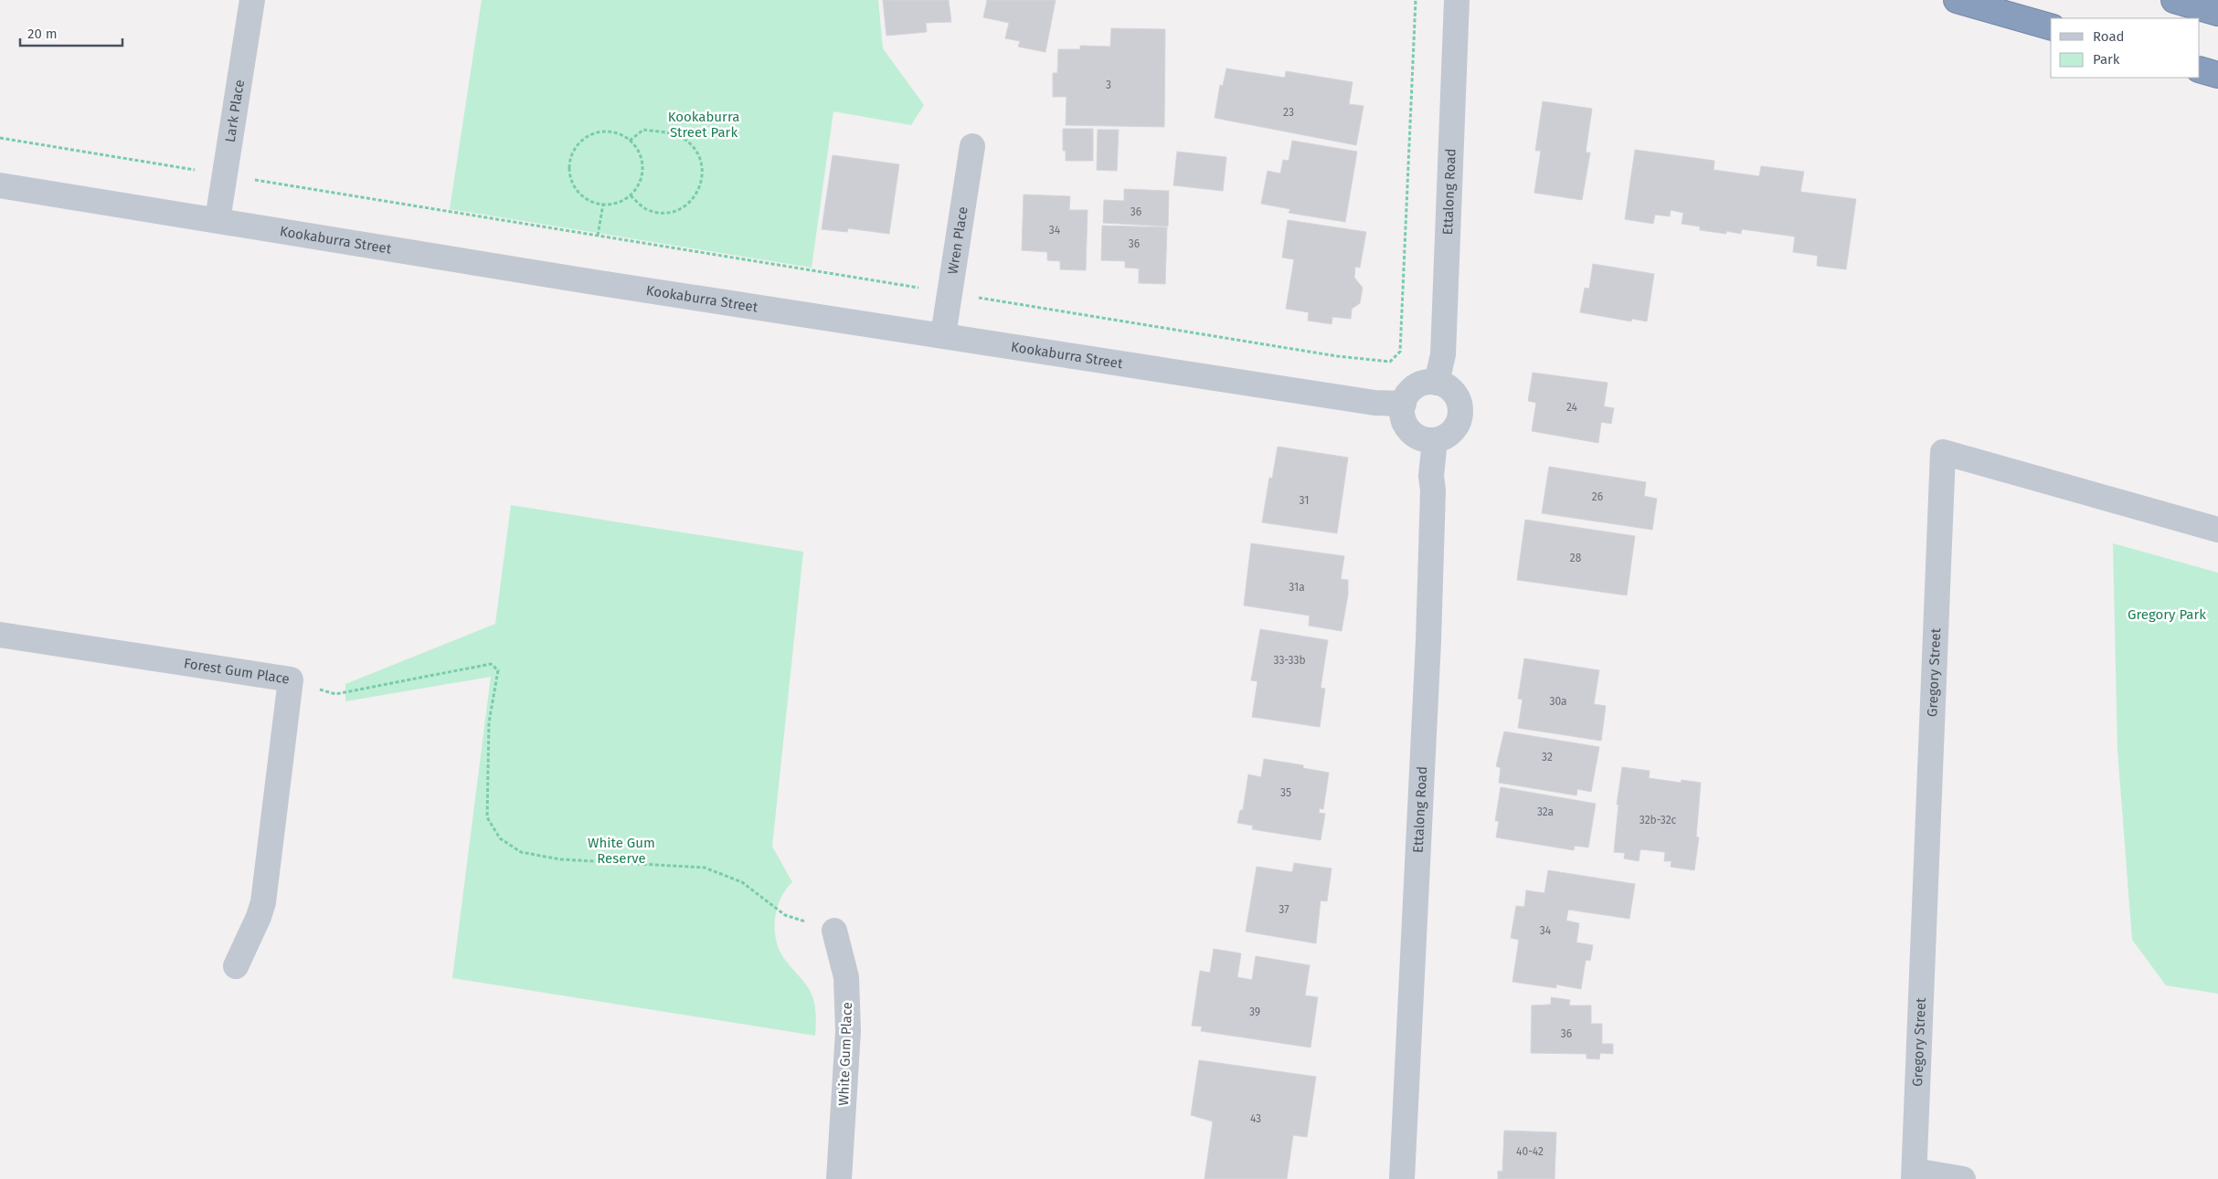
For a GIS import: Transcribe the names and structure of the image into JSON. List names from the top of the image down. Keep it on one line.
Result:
{"streets":{"street":["Lark Place","Ettalong Road","Kookaburra Street","Wren Place","Forest Gum Place","Gregory Street","White Gum Place"]},"crossings":[["Lark Place","Kookaburra Street"],["Ettalong Road","Kookaburra Street"],["Kookaburra Street","Wren Place"]],"parks":["Kookaburra Street Park","Gregory Park","White Gum Reserve"],"house_numbers":["3","23","36","34","36","24","26","31","28","31a","33-33b","30a","32","35","32a","32b-32c","37","34","39","36","43","40-42"],"legend":["Road","Park"],"scale_bar":"20 m"}
